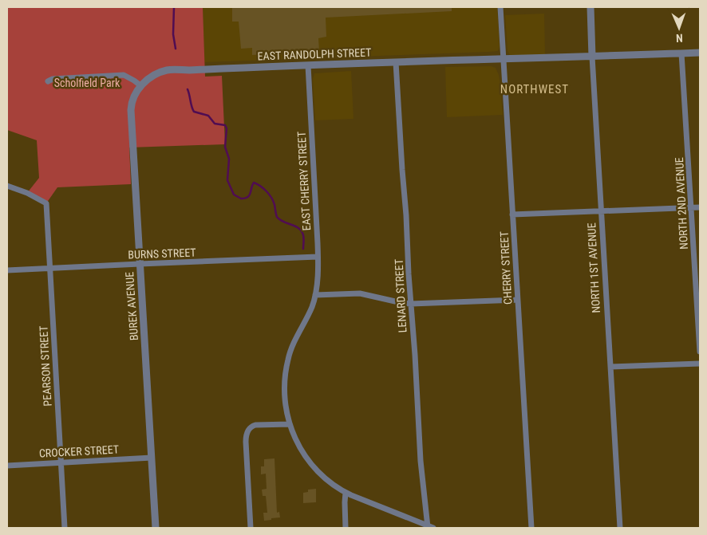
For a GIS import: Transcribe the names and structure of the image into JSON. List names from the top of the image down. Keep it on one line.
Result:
{"streets":{"street":["EAST RANDOLPH STREET","EAST CHERRY STREET","NORTH 2ND AVENUE","BURNS STREET","CHERRY STREET","NORTH 1ST AVENUE","LENARD STREET","BUREK AVENUE","PEARSON STREET","CROCKER STREET"]},"crossings":[["EAST RANDOLPH STREET","EAST CHERRY STREET"],["EAST RANDOLPH STREET","NORTH 2ND AVENUE"],["EAST RANDOLPH STREET","CHERRY STREET"],["EAST RANDOLPH STREET","NORTH 1ST AVENUE"],["EAST RANDOLPH STREET","LENARD STREET"],["EAST RANDOLPH STREET","BUREK AVENUE"],["EAST CHERRY STREET","BURNS STREET"],["EAST CHERRY STREET","LENARD STREET"],["BURNS STREET","BUREK AVENUE"],["BURNS STREET","PEARSON STREET"],["BUREK AVENUE","CROCKER STREET"],["PEARSON STREET","CROCKER STREET"]],"districts":["NORTHWEST"],"parks":["Scholfield Park"],"north":"bottom"}
